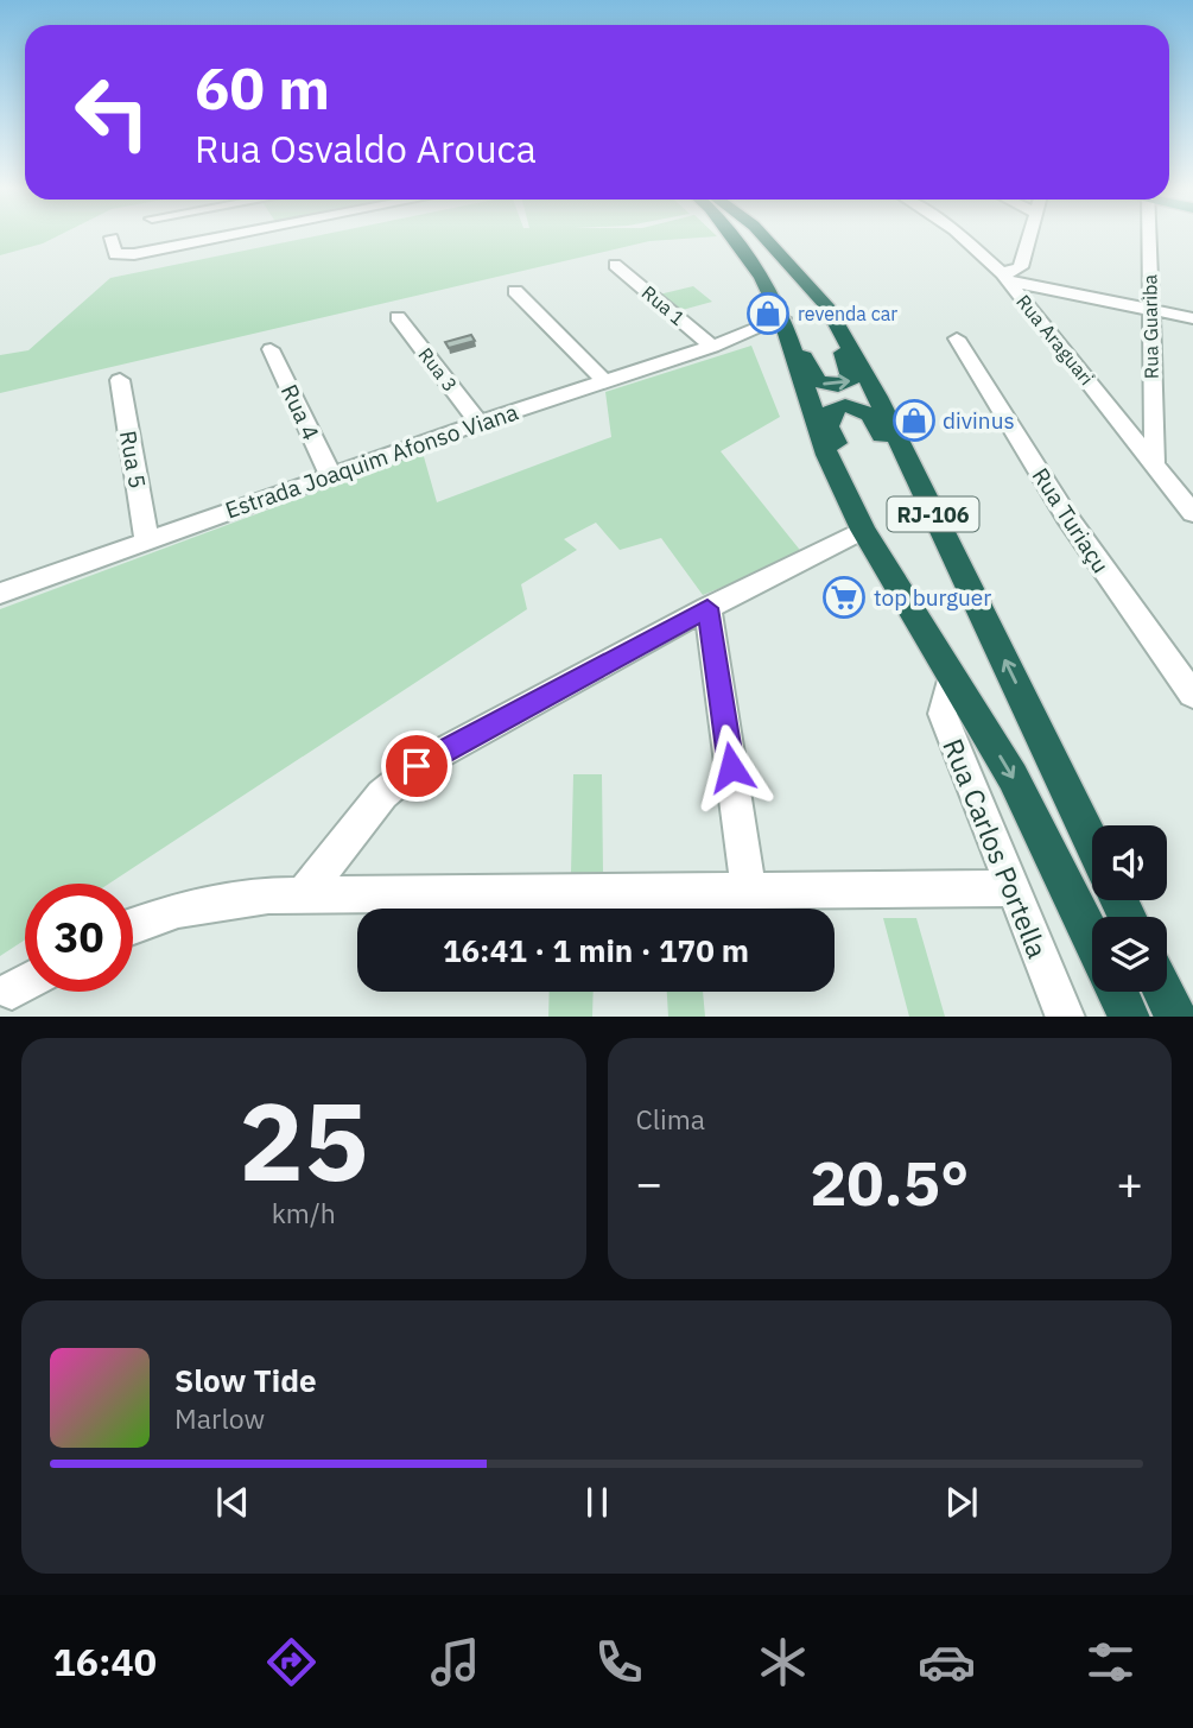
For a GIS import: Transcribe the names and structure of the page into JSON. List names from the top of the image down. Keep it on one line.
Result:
{"streets":{"highway":["RJ-106"],"street":["Rua 1","Rua Guariba","Rua Araguari","Rua 3","Rua 4","Rua 5","Estrada Joaquim Afonso Viana","Rua Turiaçu","Rua Carlos Portella"]},"crossings":[["Rua 1","Estrada Joaquim Afonso Viana"],["Rua Guariba","Rua Araguari"],["Rua 3","Estrada Joaquim Afonso Viana"],["Rua 4","Estrada Joaquim Afonso Viana"],["Rua 5","Estrada Joaquim Afonso Viana"],["Estrada Joaquim Afonso Viana","RJ-106"],["RJ-106","Rua Carlos Portella"]],"places":{"shop":["revenda car","divinus"],"supermarket":["top burguer"]},"page":{"turn":["60 m","Rua Osvaldo Arouca"],"limit":"30","trip":"16:41 · 1 min · 170 m","tile":[["25","km/h"],"Clima"],"heat":["−","20.5°","+"],"song":["Slow Tide","Marlow"],"tabs":"16:40"}}
